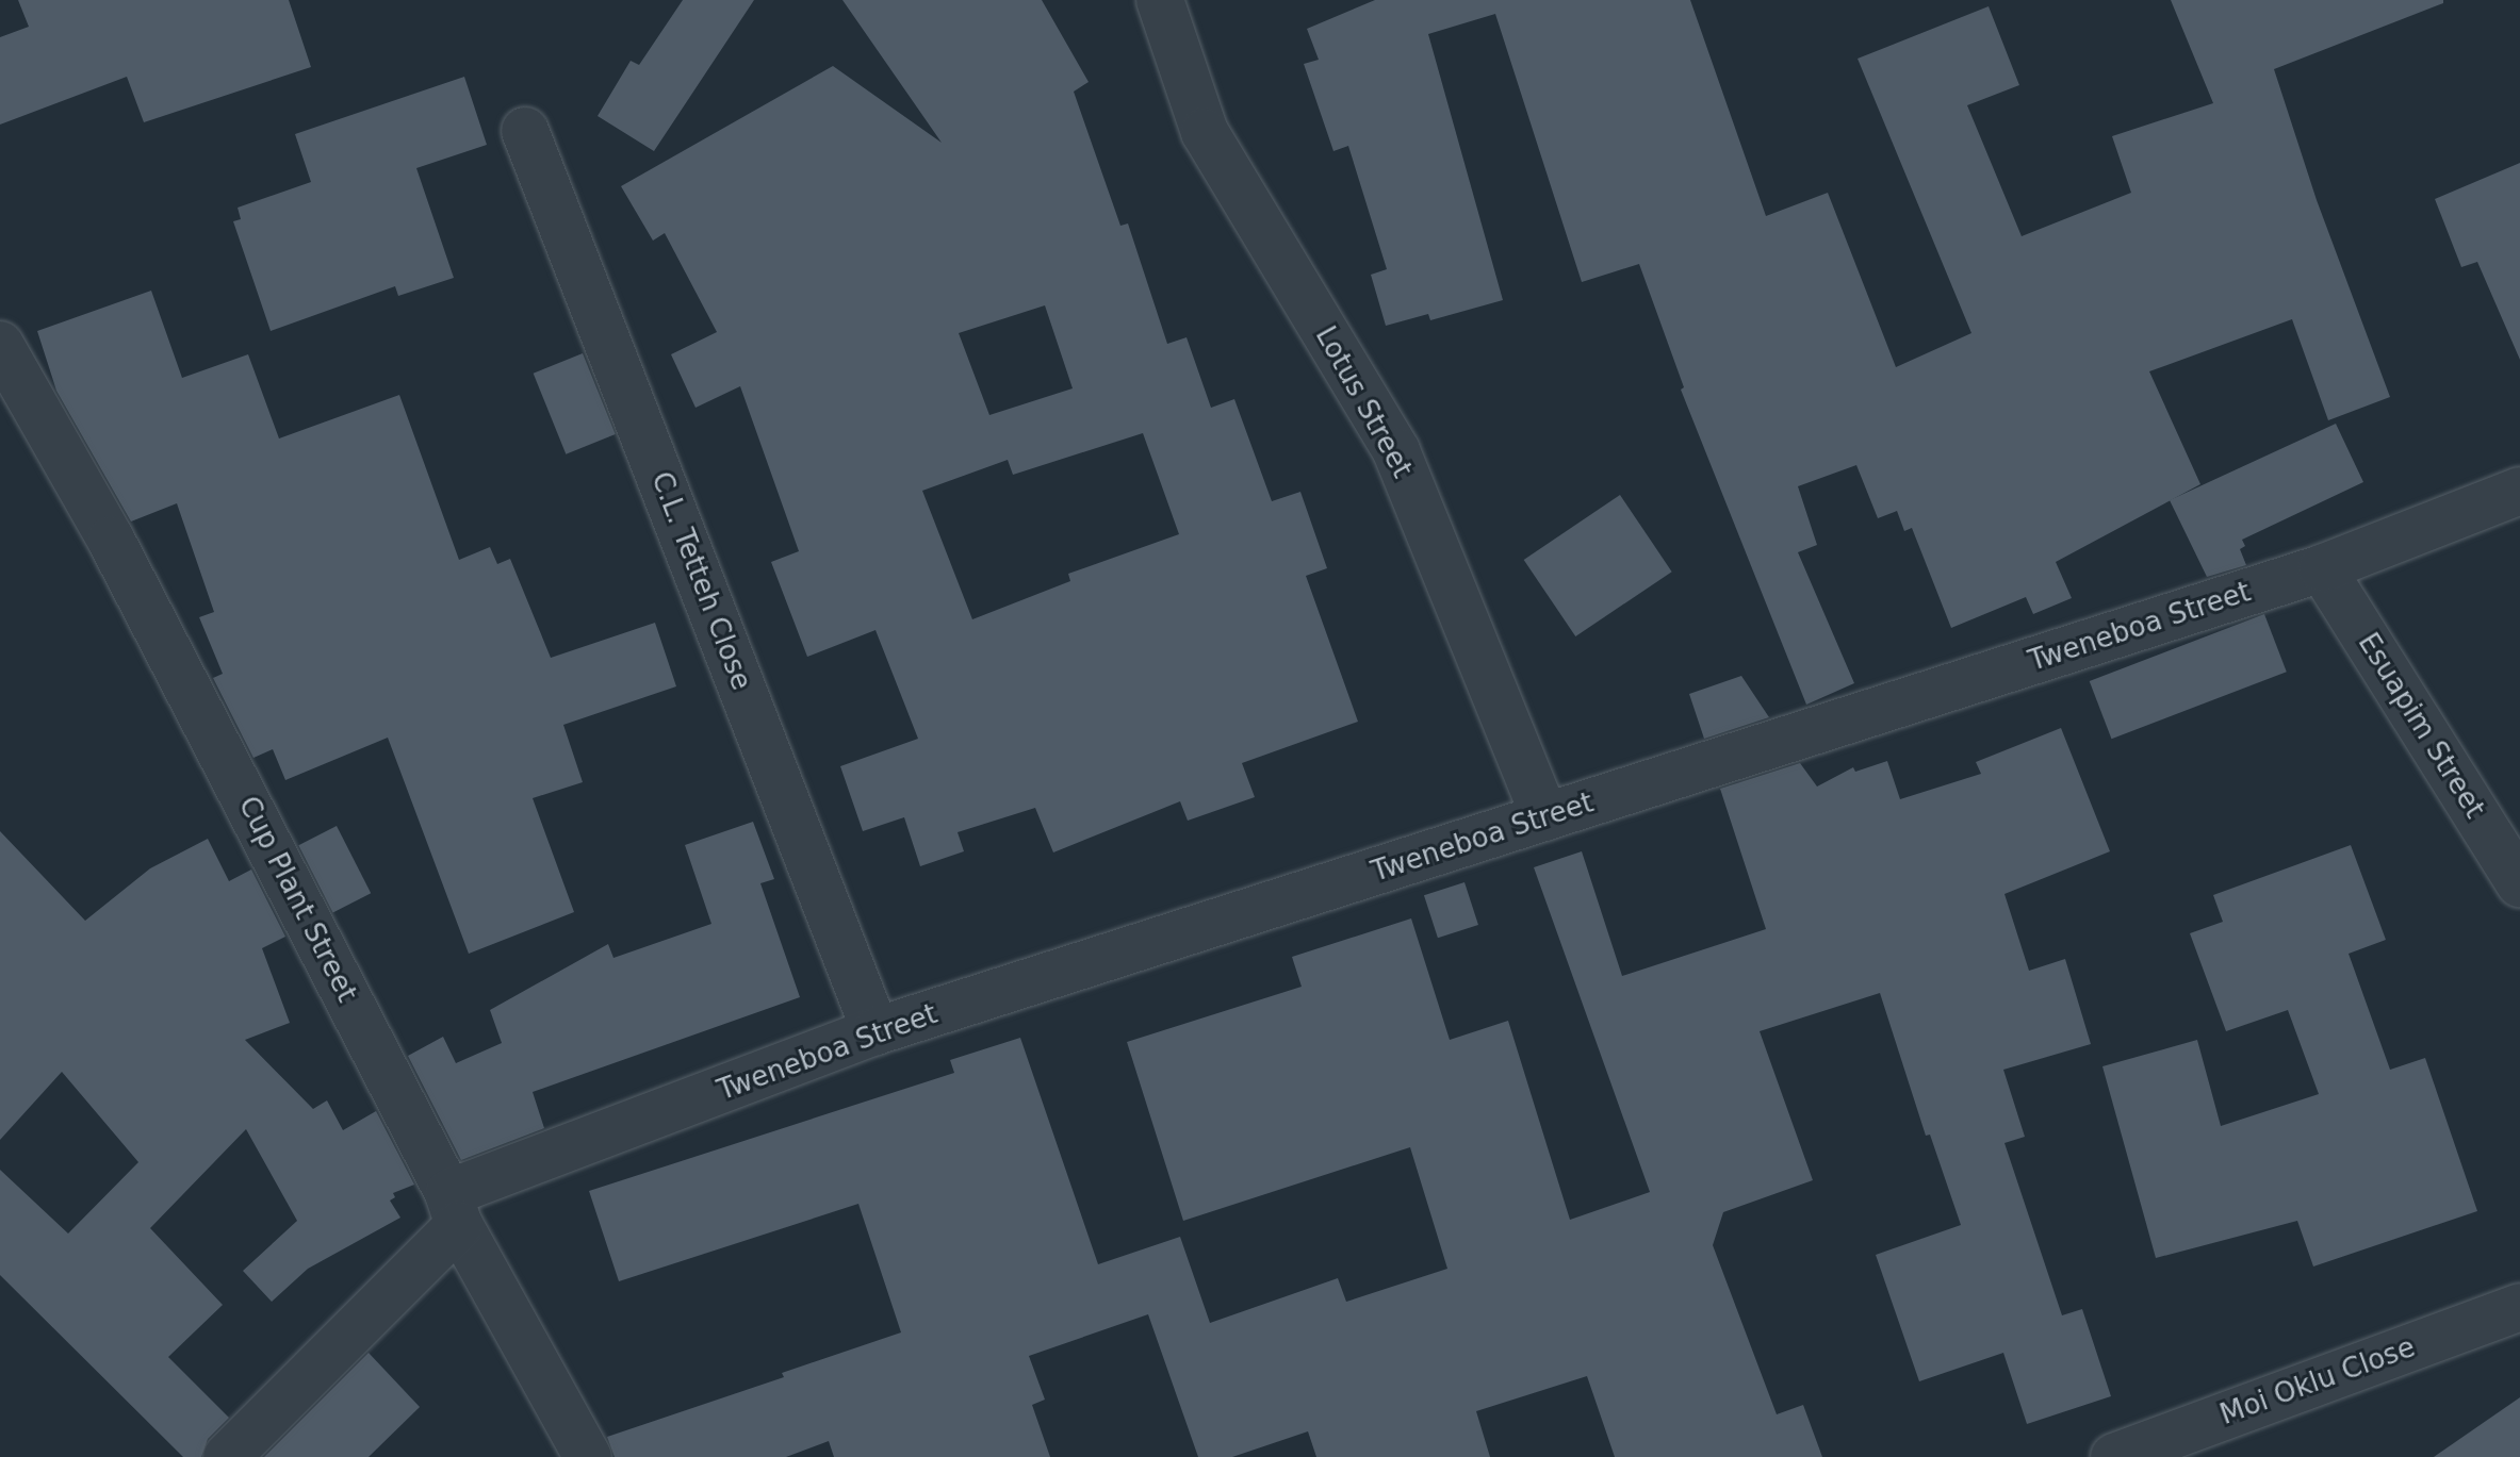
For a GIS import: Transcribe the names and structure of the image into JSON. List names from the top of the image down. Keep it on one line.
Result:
{"streets":{"street":["Lotus Street","C.L. Tetteh Close","Tweneboa Street","Esuapim Street","Cup Plant Street","Moi Oklu Close"]},"crossings":[["Lotus Street","Tweneboa Street"],["C.L. Tetteh Close","Tweneboa Street"],["Tweneboa Street","Esuapim Street"],["Tweneboa Street","Cup Plant Street"]]}
